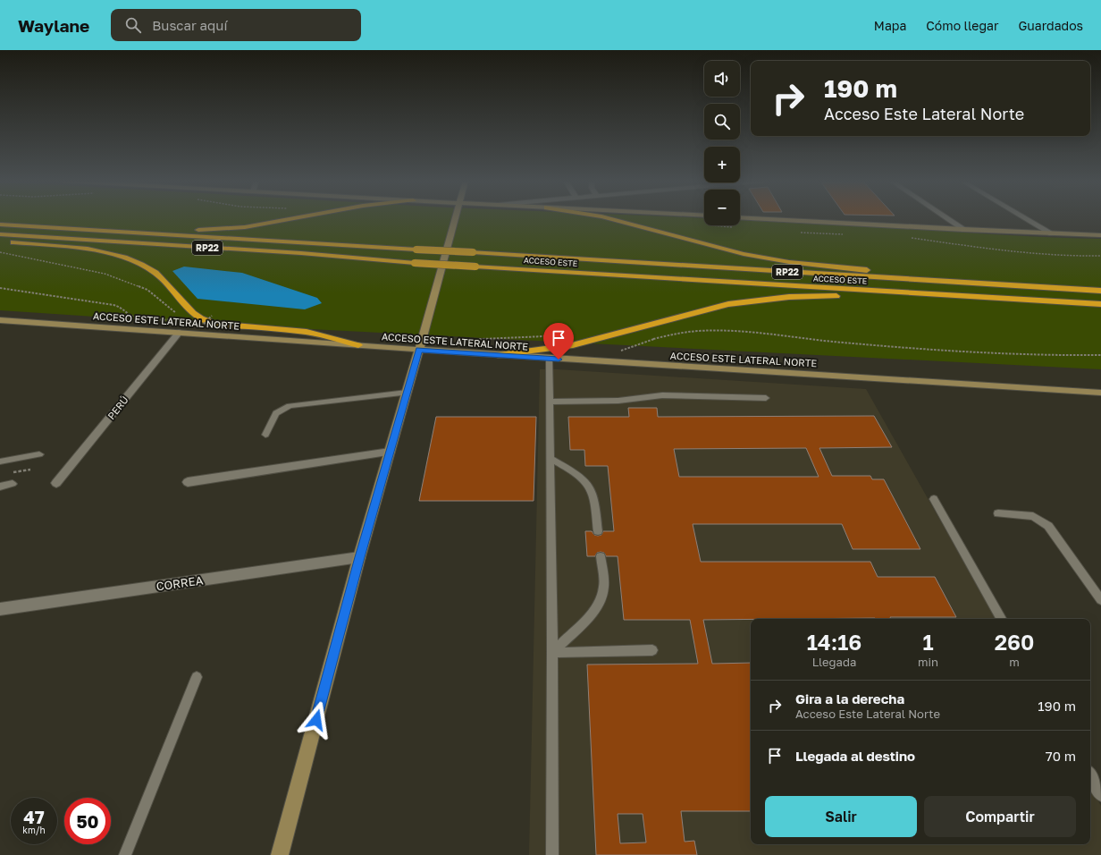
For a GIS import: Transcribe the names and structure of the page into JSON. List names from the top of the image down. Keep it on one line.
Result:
{"streets":{"highway":["RP22","ACCESO ESTE"],"street":["ACCESO ESTE LATERAL NORTE","PERÚ","CORREA"]},"crossings":[["ACCESO ESTE LATERAL NORTE","PERÚ"]],"page":{"header":"Waylane","search":"Buscar aquí","nav":["Mapa","Cómo llegar","Guardados"],"map_buttons":["+","−"],"turn":["190 m","Acceso Este Lateral Norte"],"eta":["14:16","Llegada","1","min","260","m"],"list":[{"name":"Gira a la derecha","note":"Acceso Este Lateral Norte","value":"190 m"},{"name":"Llegada al destino","value":"70 m"}],"buttons":["Salir","Compartir"],"speed":"47 km/h","limit":"50"}}
